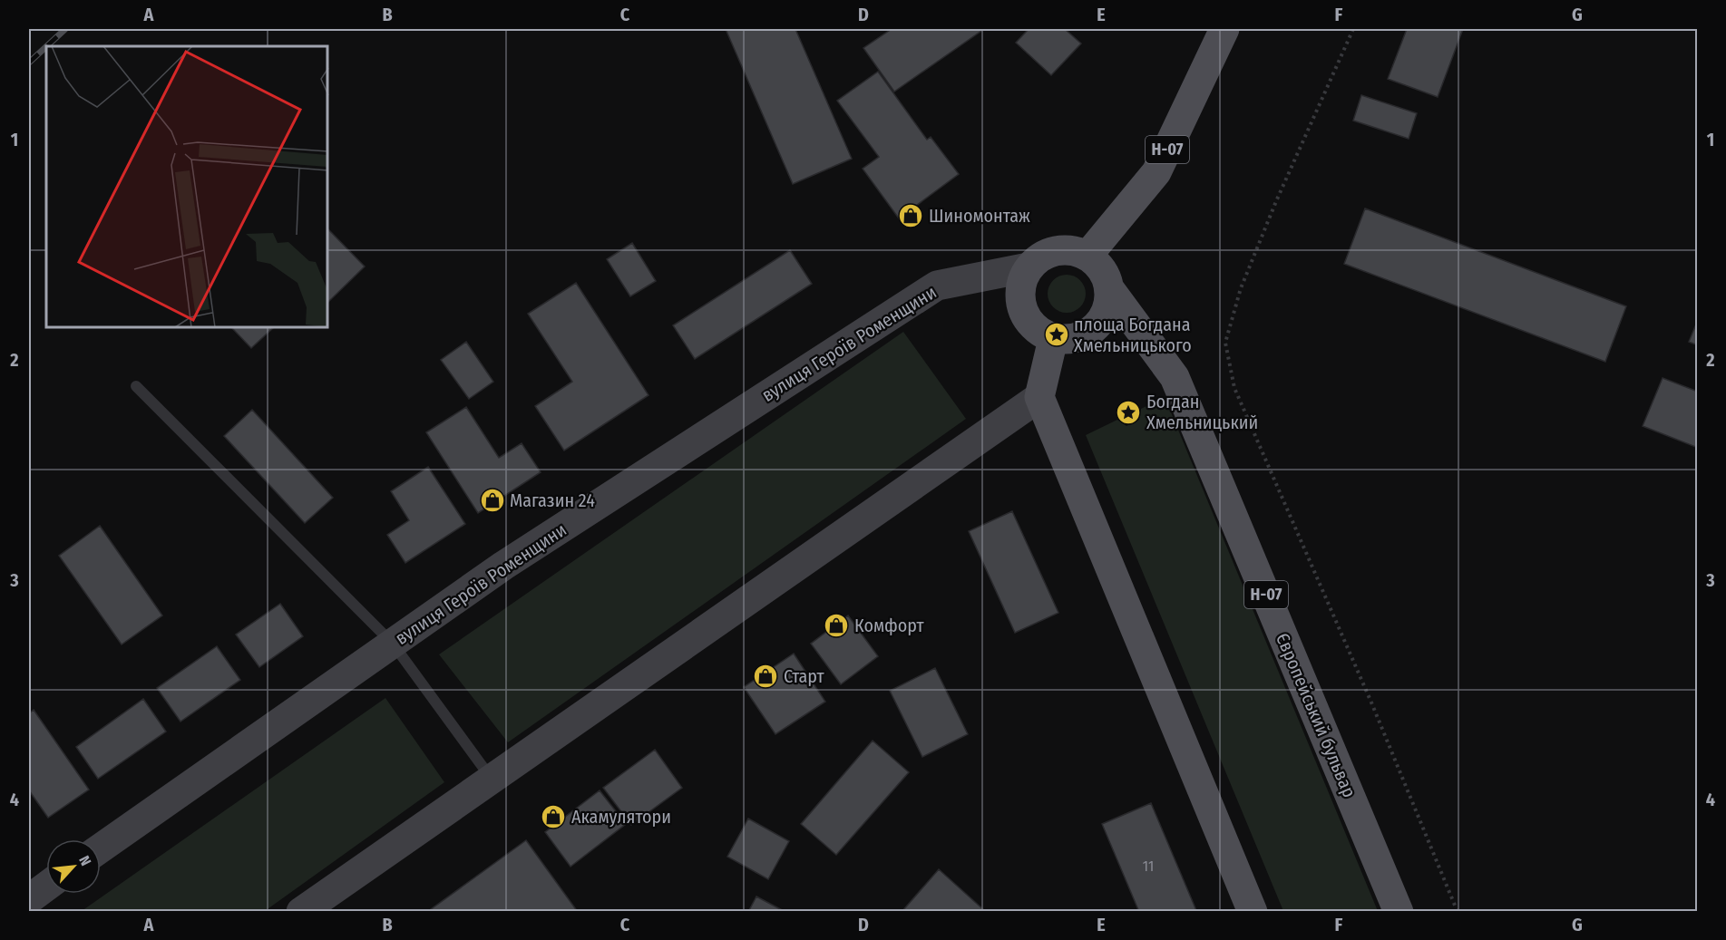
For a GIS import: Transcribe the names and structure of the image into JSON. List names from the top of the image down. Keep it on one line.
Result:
{"streets":{"main road":["Н-07","Європейський бульвар"],"street":["вулиця Героїв Роменщини"]},"crossings":[["Н-07","вулиця Героїв Роменщини"],["Н-07","Європейський бульвар"],["вулиця Героїв Роменщини","Європейський бульвар"]],"places":{"shop":["Шиномонтаж","Магазин 24","Комфорт","Старт","Акамулятори"],"place":["площа Богдана Хмельницького","Богдан Хмельницький"]},"house_numbers":["11"],"north":"top right","grid":{"columns":["A","B","C","D","E","F","G"],"rows":["1","2","3","4"]}}
